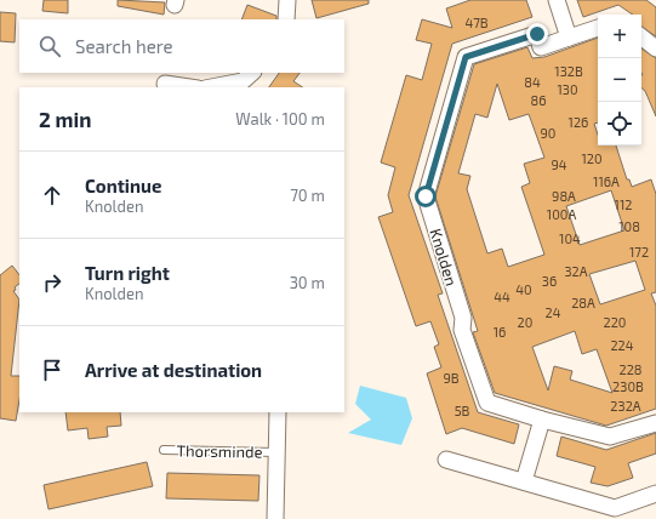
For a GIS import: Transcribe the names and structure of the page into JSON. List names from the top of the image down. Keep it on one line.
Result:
{"streets":{"street":["Knolden","Thorsminde"]},"house_numbers":["47B","132B","84","130","86","126","90","120","94","116A","98A","112","100A","108","104","172","32A","36","40","44","28A","24","20","220","16","224","228","9B","230B","232A","5B"],"page":{"map_buttons":["+","−"],"search":"Search here","heading":["2 min","Walk · 100 m"],"list":[["Continue","Knolden","70 m"],["Turn right","Knolden","30 m"],"Arrive at destination"]}}
